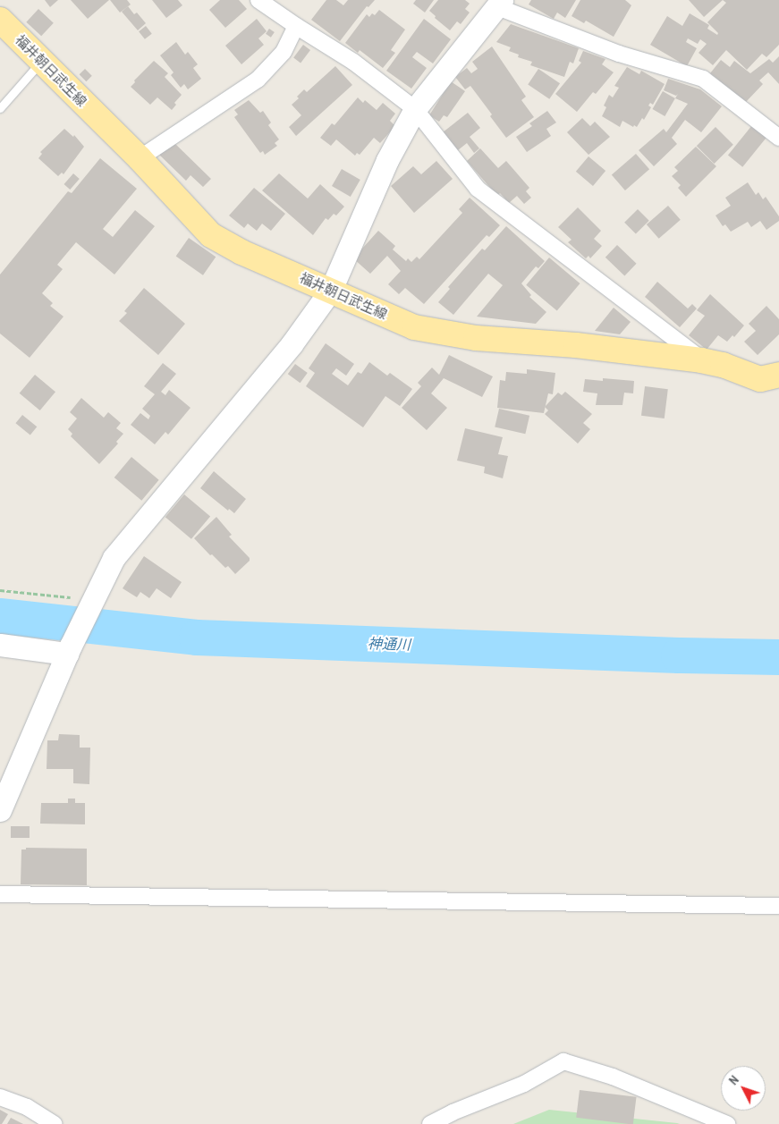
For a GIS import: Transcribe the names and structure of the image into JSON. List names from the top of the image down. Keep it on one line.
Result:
{"streets":{"main road":["福井朝日武生線"]},"water":["神通川"],"north":"top left"}
